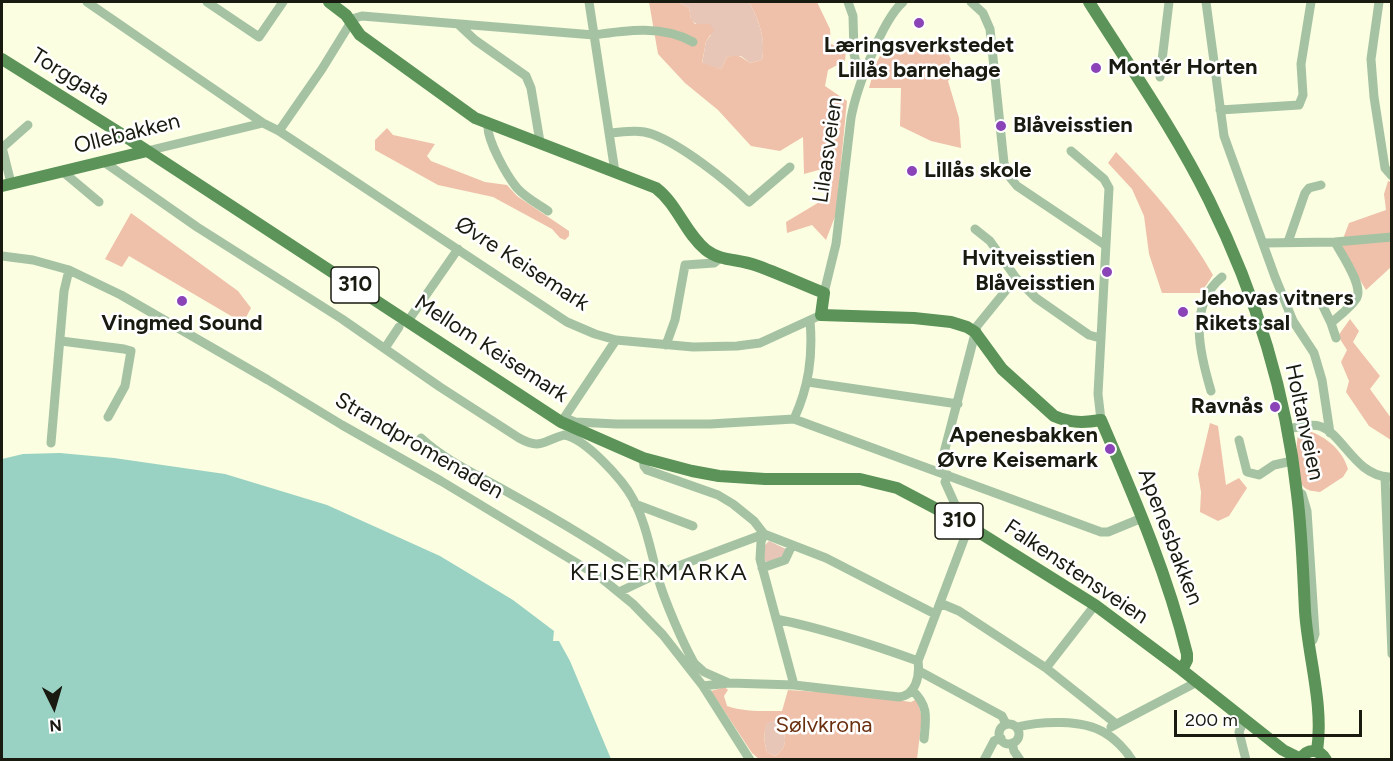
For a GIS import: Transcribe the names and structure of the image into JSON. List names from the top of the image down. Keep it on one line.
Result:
{"streets":{"main road":["Torggata","Ollebakken","Lilaasveien","Øvre Keisemark","310","Mellom Keisemark","Holtanveien","Apenesbakken","Falkenstensveien"],"street":["Strandpromenaden"]},"crossings":[["Torggata","Ollebakken"],["Torggata","Mellom Keisemark"],["Ollebakken","Øvre Keisemark"],["Ollebakken","Mellom Keisemark"],["Lilaasveien","Øvre Keisemark"],["Mellom Keisemark","Falkenstensveien"],["Holtanveien","Falkenstensveien"],["Apenesbakken","Falkenstensveien"]],"districts":["KEISERMARKA"],"parks":["Sølvkrona"],"places":["Læringsverkstedet Lillås barnehage","Montér Horten","Blåveisstien","Lillås skole","Hvitveisstien Blåveisstien","Vingmed Sound","Jehovas vitners Rikets sal","Ravnås","Apenesbakken Øvre Keisemark"],"scale_bar":"200 m","north":"bottom"}
